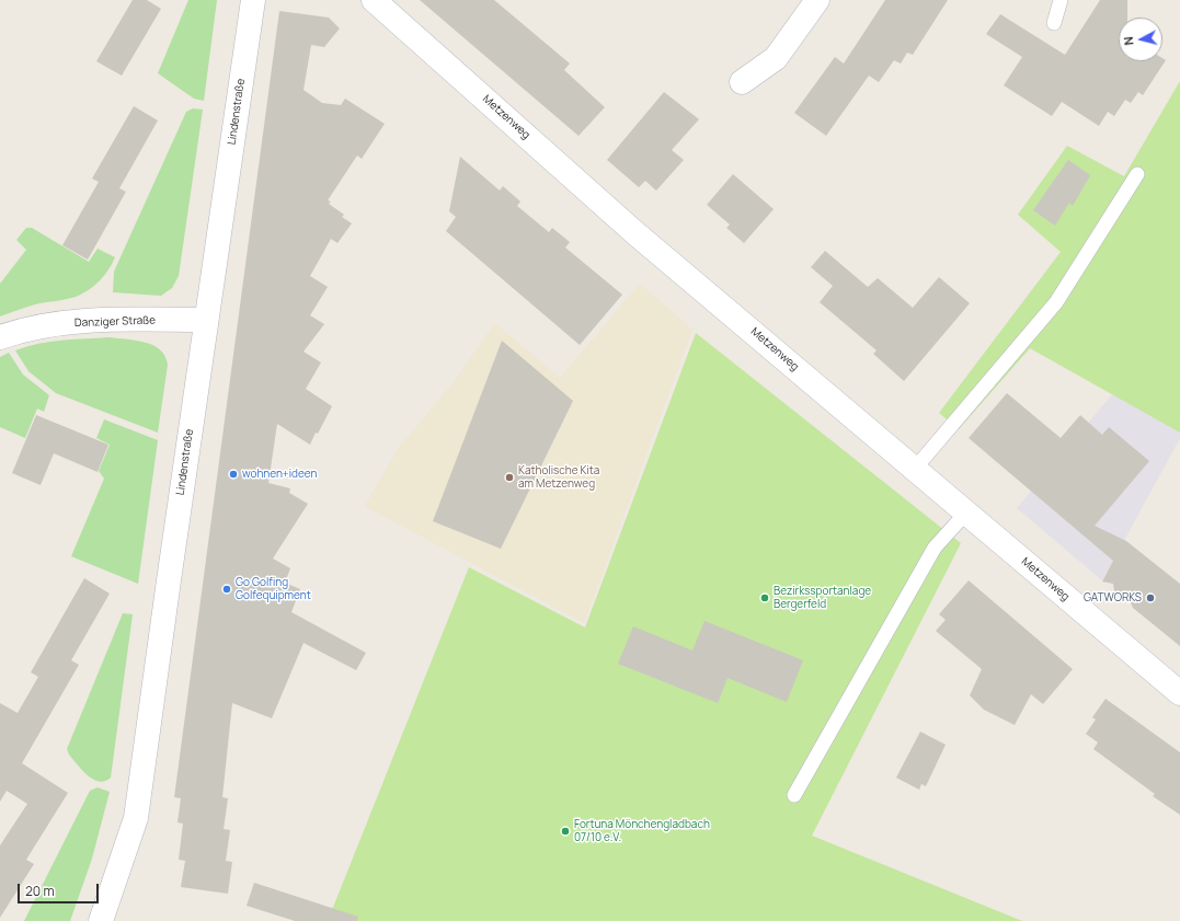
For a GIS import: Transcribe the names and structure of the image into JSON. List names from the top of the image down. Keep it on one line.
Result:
{"streets":{"street":["Lindenstraße","Metzenweg","Danziger Straße"]},"crossings":[["Lindenstraße","Danziger Straße"]],"places":["wohnen+ideen","Katholische Kita am Metzenweg","Go Golfing Golfequipment","Bezirkssportanlage Bergerfeld","GATWORKS","Fortuna Mönchengladbach 07/10 e.V."],"scale_bar":"20 m","north":"left"}
